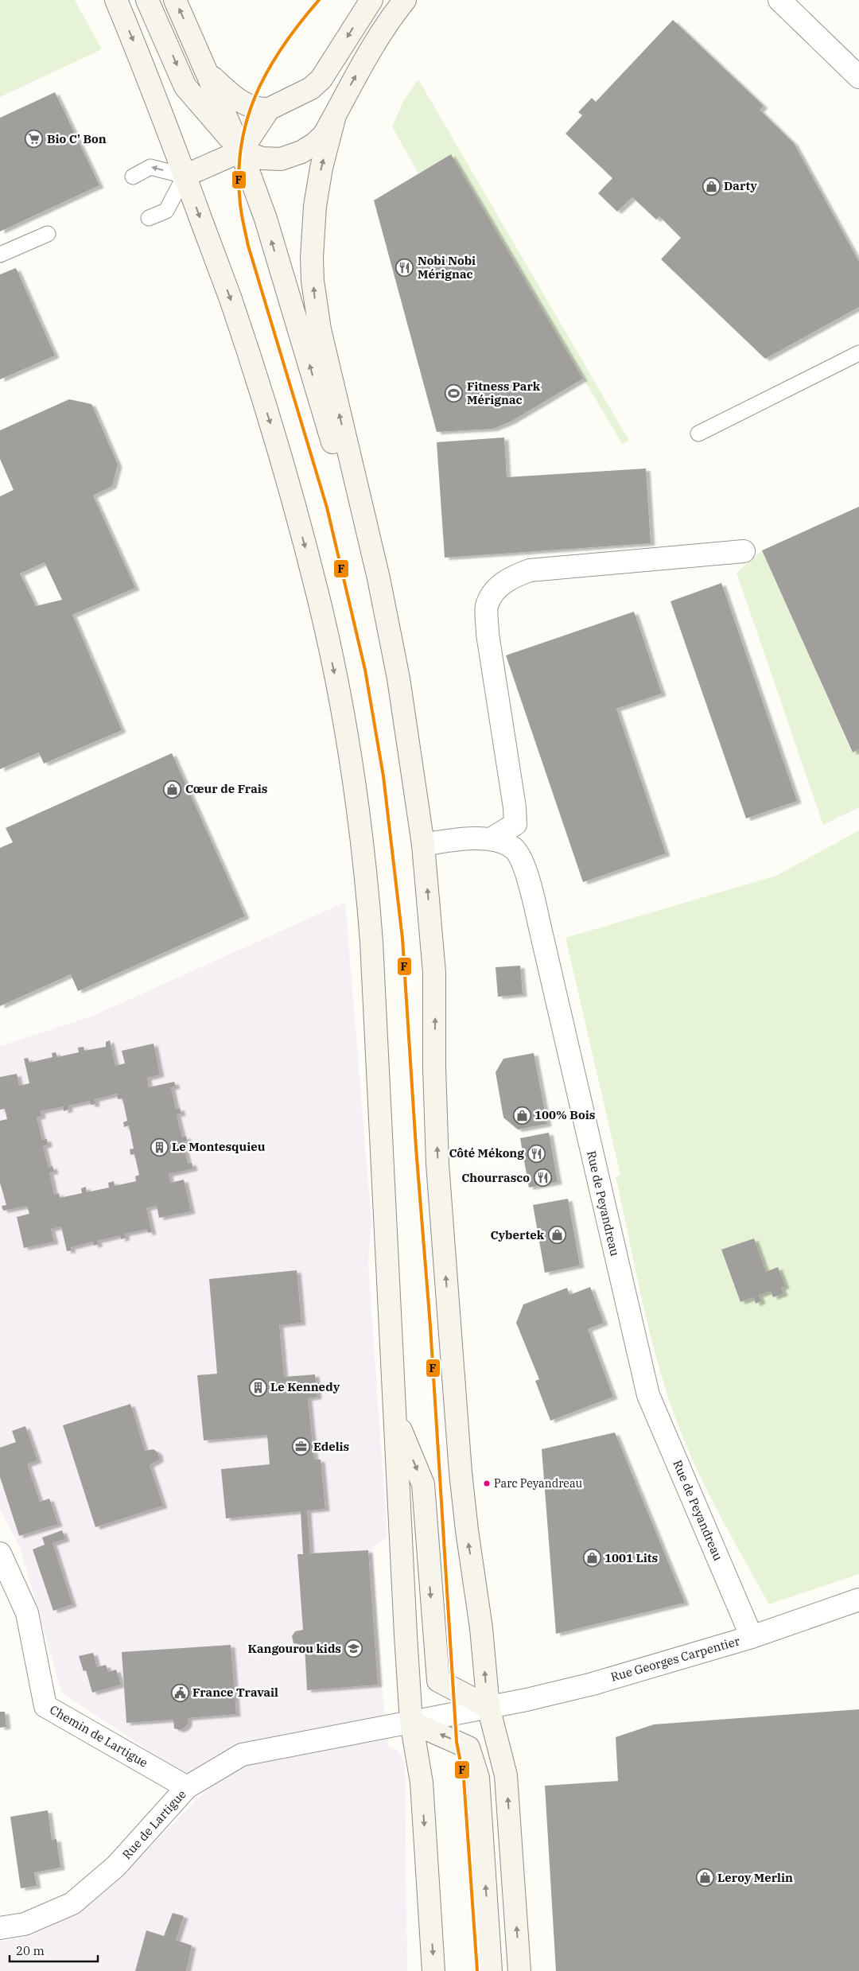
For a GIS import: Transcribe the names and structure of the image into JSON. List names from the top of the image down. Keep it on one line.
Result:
{"streets":{"street":["Rue de Peyandreau","Rue Georges Carpentier","Chemin de Lartigue","Rue de Lartigue"]},"crossings":[["Rue de Peyandreau","Rue Georges Carpentier"],["Rue Georges Carpentier","Rue de Lartigue"],["Chemin de Lartigue","Rue de Lartigue"]],"places":{"supermarket":["Bio C' Bon"],"shop":["Darty","Cœur de Frais","100% Bois","Cybertek","1001 Lits","Leroy Merlin"],"restaurant":["Nobi Nobi Mérignac","Côté Mékong","Chourrasco"],"sports":["Fitness Park Mérignac"],"building":["Le Montesquieu","Le Kennedy"],"office":["Edelis"],"other":["Parc Peyandreau"],"school or university":["Kangourou kids"],"public building":["France Travail"]},"lines":["transit line F"],"scale_bar":"20 m"}
